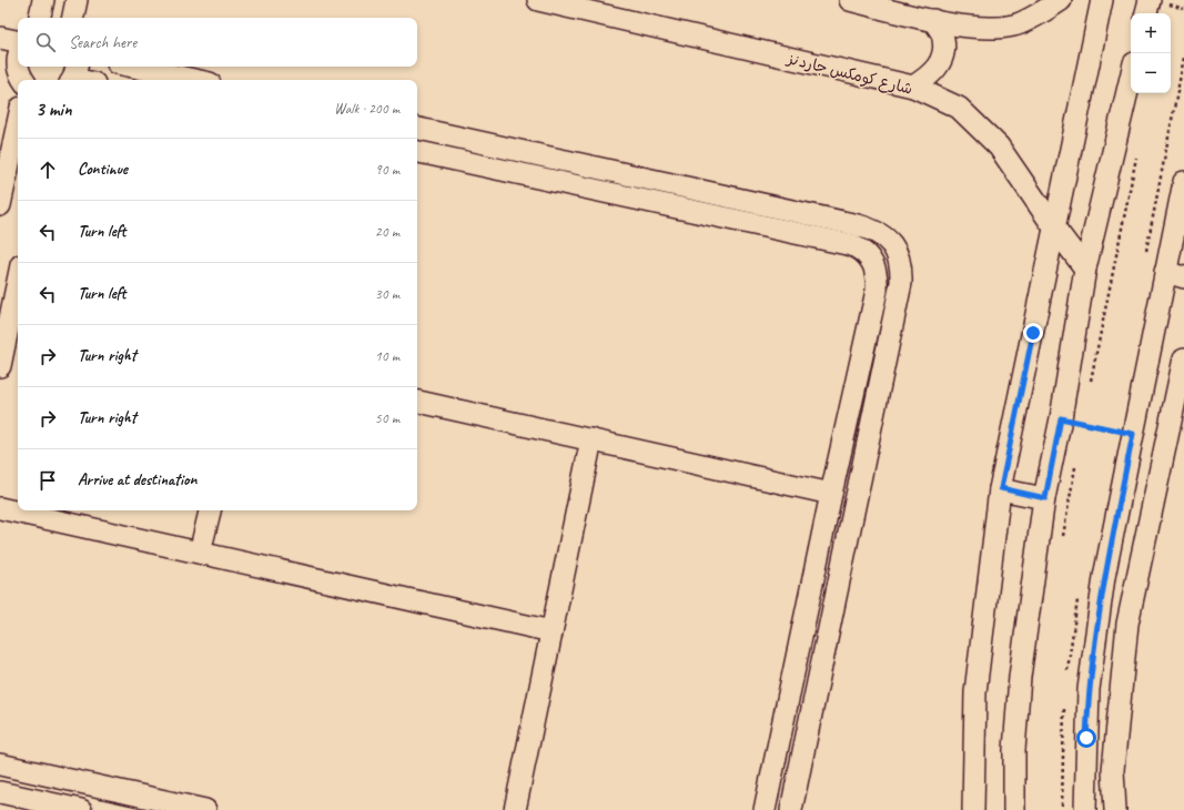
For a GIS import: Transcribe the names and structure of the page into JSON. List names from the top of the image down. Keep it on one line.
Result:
{"streets":{"street":["شارع كومكس جاردنز"]},"page":{"map_buttons":["+","−"],"search":"Search here","heading":["3 min","Walk · 200 m"],"list":[["Continue","90 m"],["Turn left","20 m"],["Turn left","30 m"],["Turn right","10 m"],["Turn right","50 m"],"Arrive at destination"]}}
